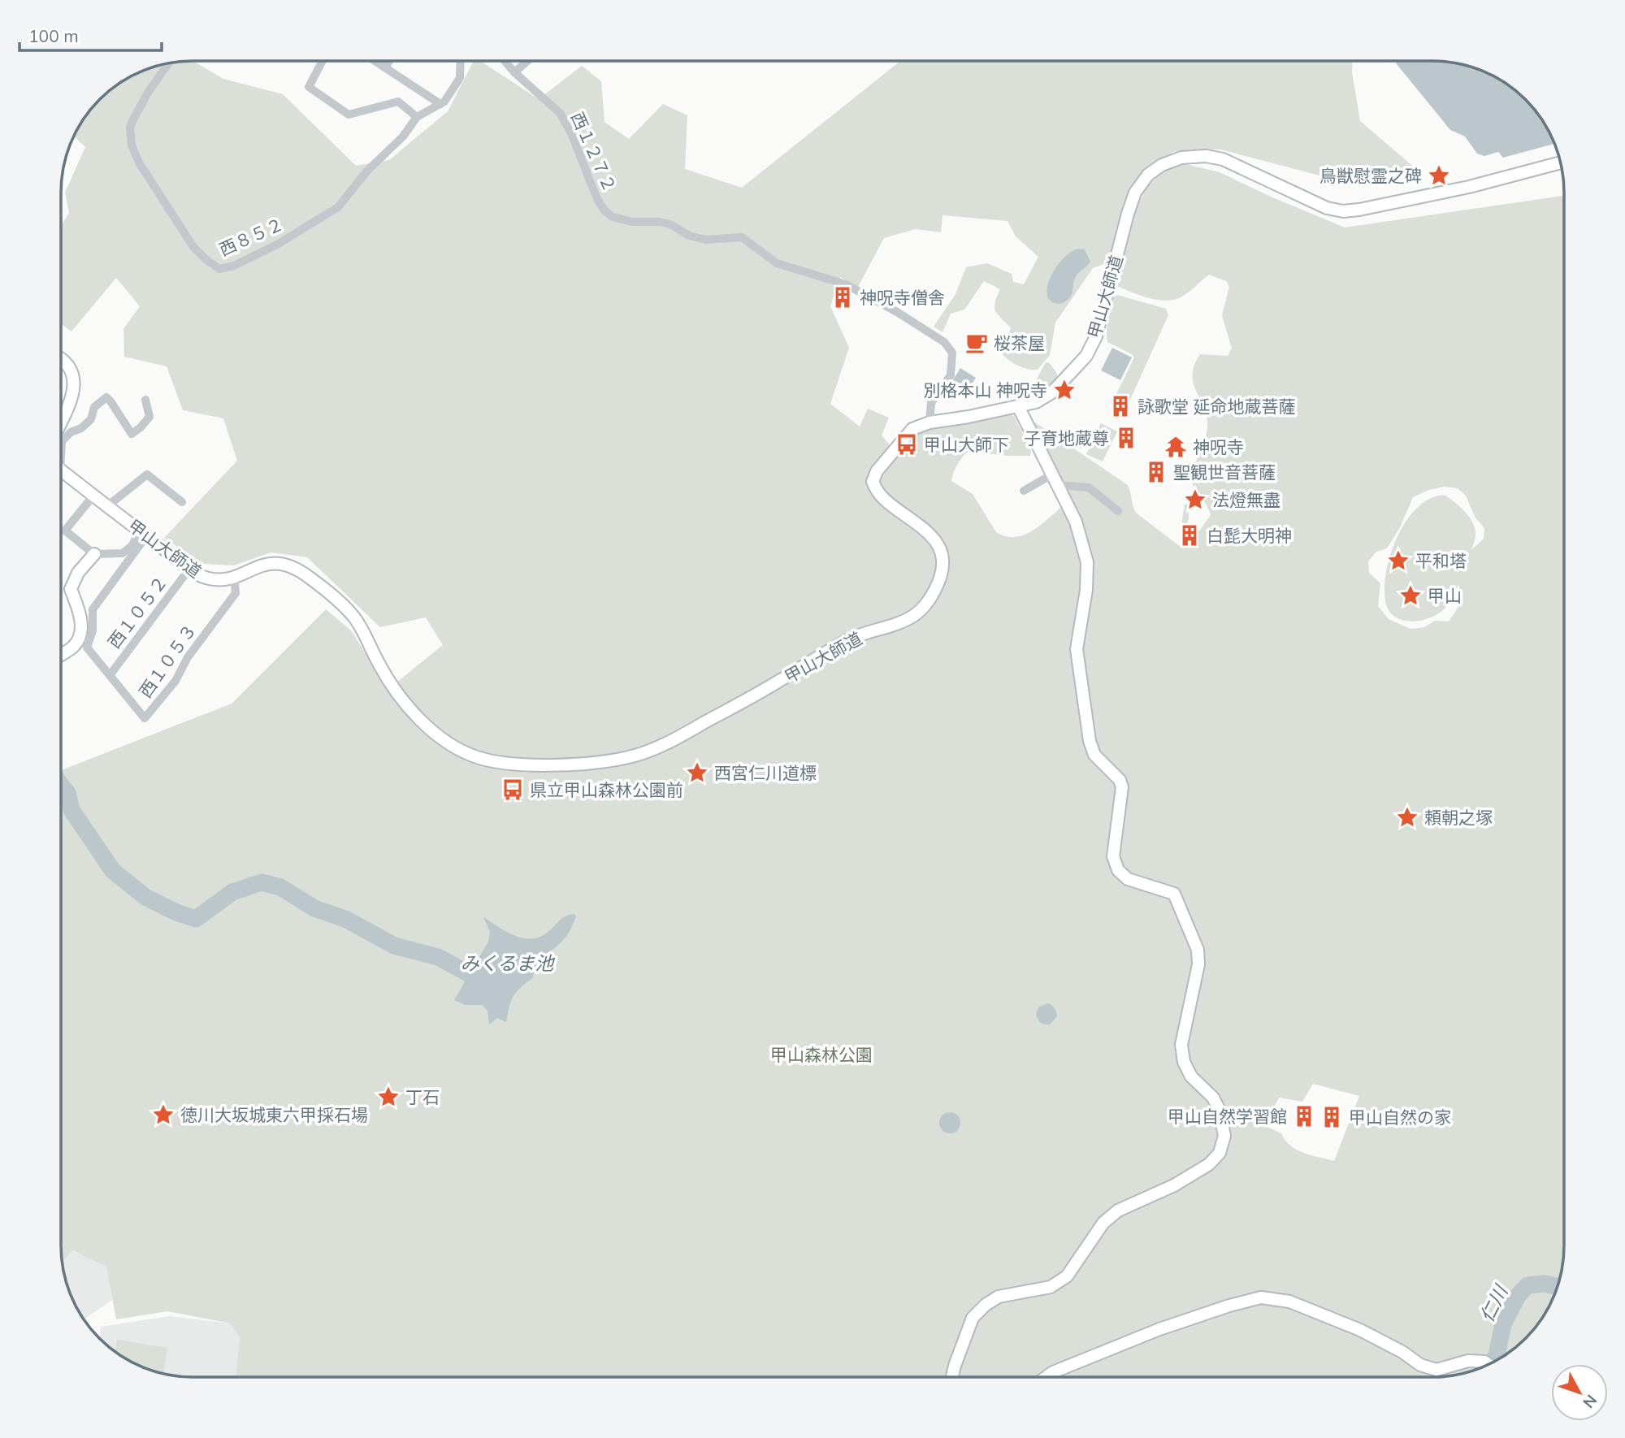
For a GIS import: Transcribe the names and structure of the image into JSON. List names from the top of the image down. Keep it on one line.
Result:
{"streets":{"street":["西１２７２","西８５２","甲山大師道","西１０５２","西１０５３"]},"crossings":[["西１２７２","甲山大師道"],["甲山大師道","西１０５２"],["甲山大師道","西１０５３"],["西１０５２","西１０５３"]],"water":["みくるま池","仁川"],"parks":["甲山森林公園"],"places":{"place":["鳥獣慰霊之碑","別格本山 神呪寺","法燈無盡","平和塔","甲山","西宮仁川道標","頼朝之塚","丁石","徳川大坂城東六甲採石場"],"building":["神呪寺僧舎","詠歌堂 延命地蔵菩薩","子育地蔵尊","聖観世音菩薩","白髭大明神","甲山自然学習館","甲山自然の家"],"cafe":["桜茶屋"],"bus stop":["甲山大師下","県立甲山森林公園前"],"temple":["神呪寺"]},"scale_bar":"100 m","north":"bottom right"}
